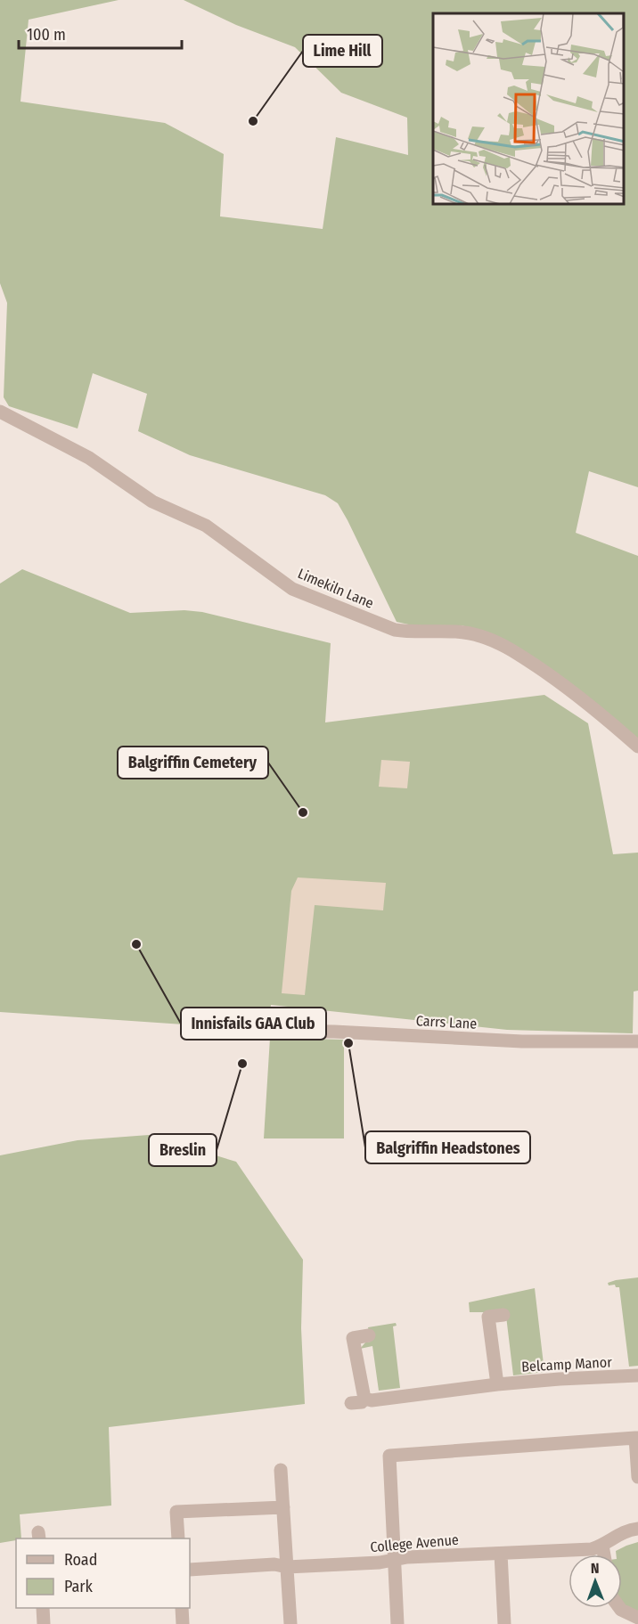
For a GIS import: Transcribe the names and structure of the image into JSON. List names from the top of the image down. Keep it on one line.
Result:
{"streets":{"street":["Limekiln Lane","Carrs Lane","Belcamp Manor","College Avenue"]},"places":["Lime Hill","Balgriffin Cemetery","Innisfails GAA Club","Balgriffin Headstones","Breslin"],"legend":["Road","Park"],"scale_bar":"100 m","north":"top"}
